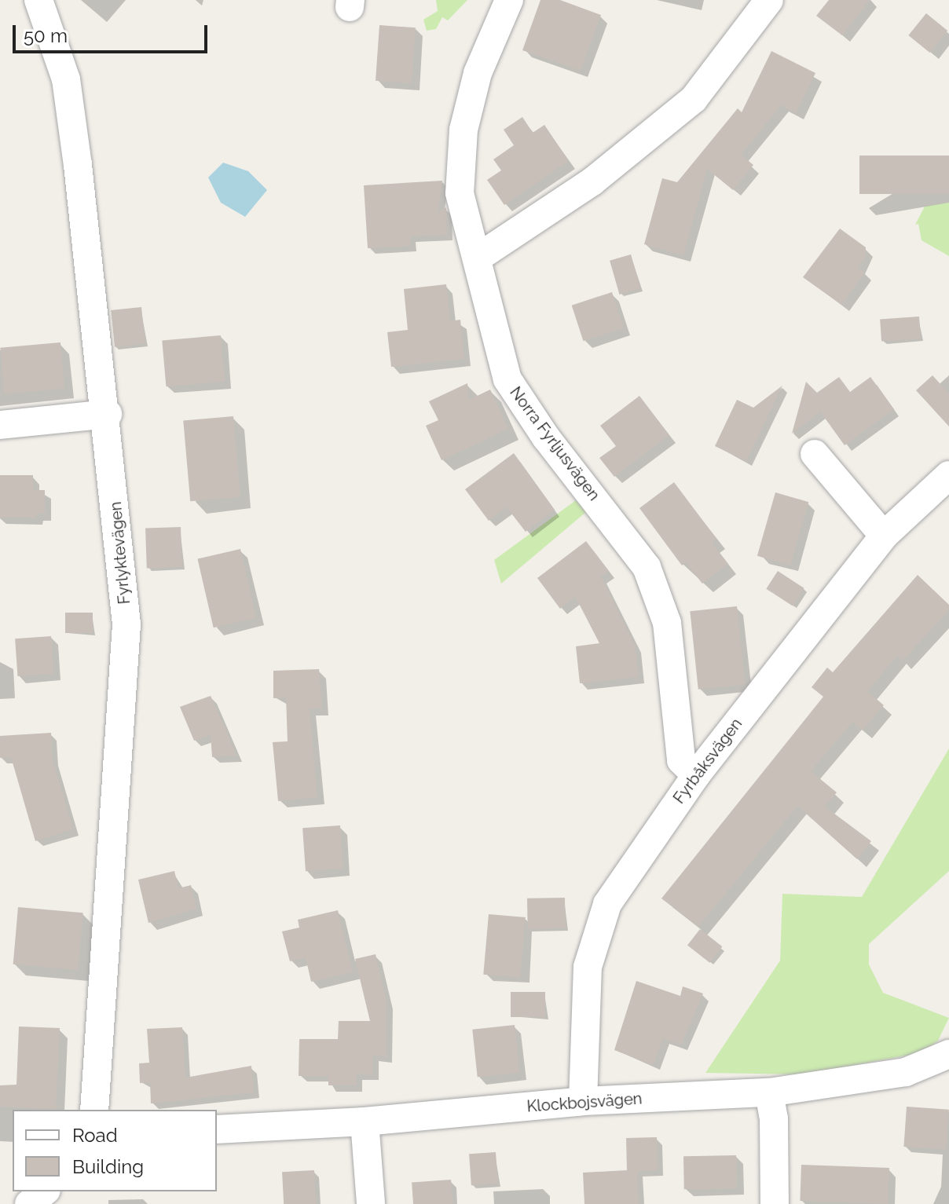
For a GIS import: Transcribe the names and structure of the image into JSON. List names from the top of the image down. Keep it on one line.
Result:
{"streets":{"street":["Norra Fyrljusvägen","Fyrlyktevägen","Fyrbåksvägen","Klockbojsvägen"]},"crossings":[["Norra Fyrljusvägen","Fyrbåksvägen"],["Fyrbåksvägen","Klockbojsvägen"]],"legend":["Road","Building"],"scale_bar":"50 m"}
